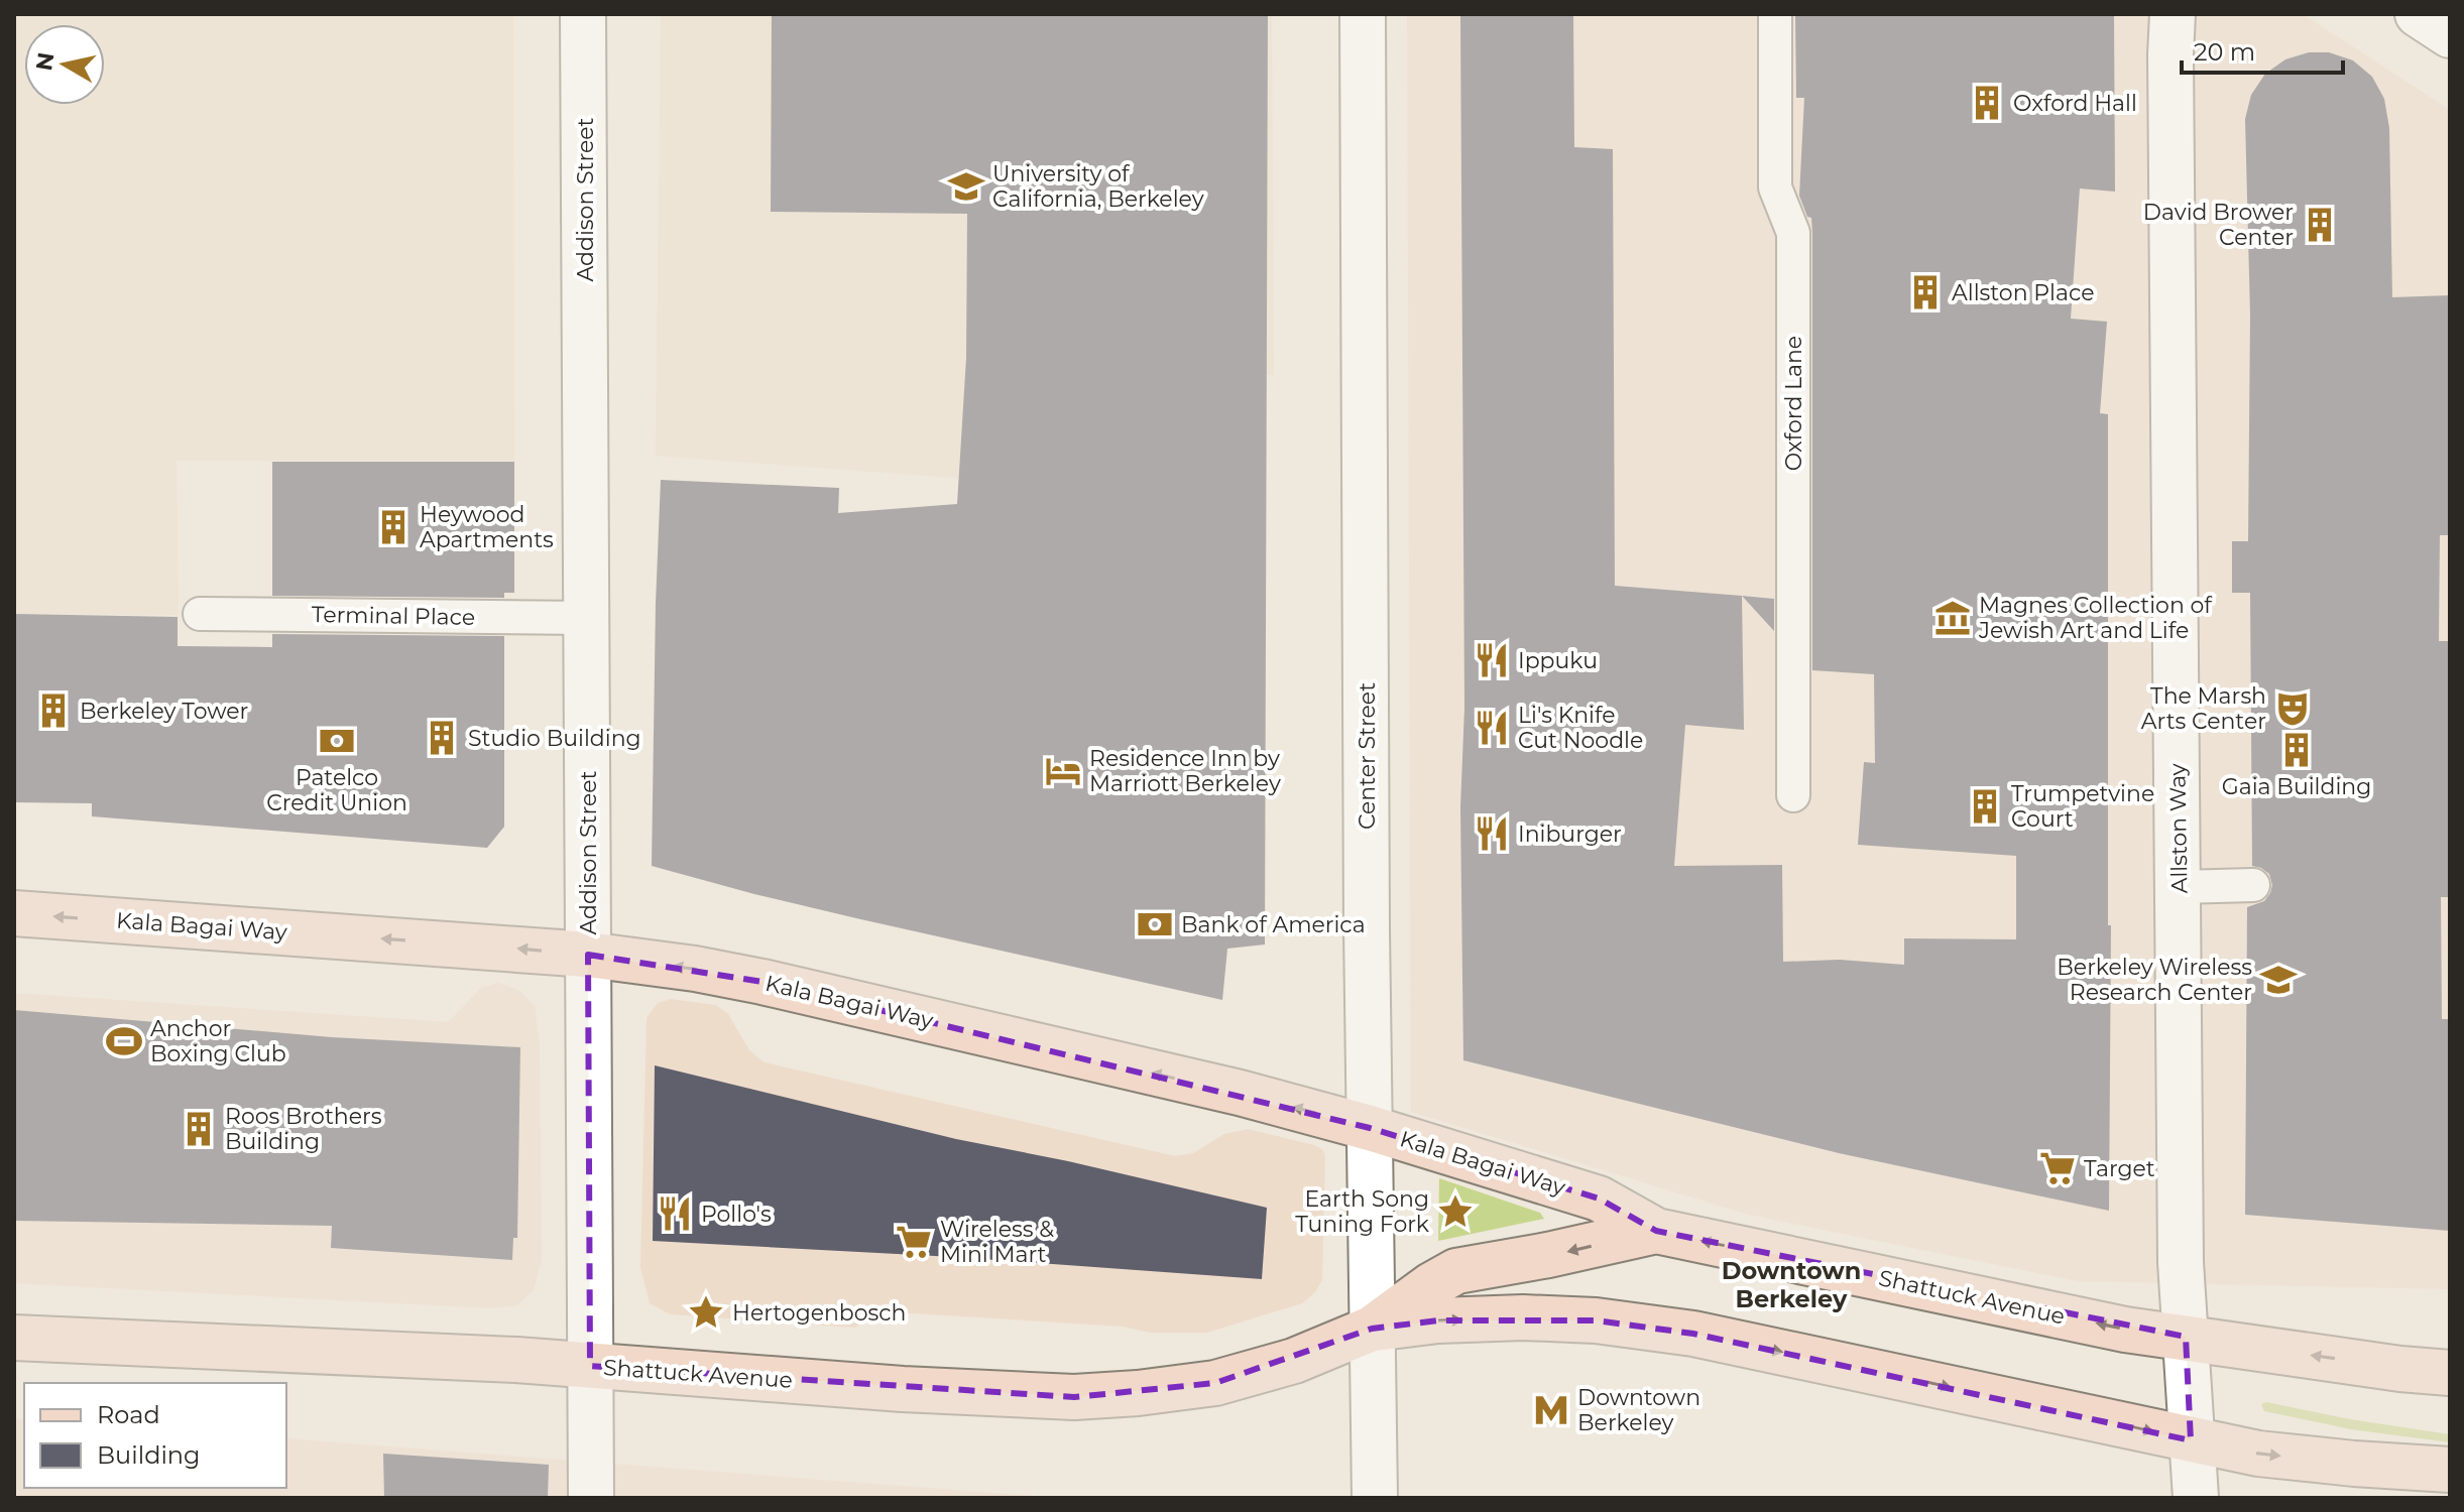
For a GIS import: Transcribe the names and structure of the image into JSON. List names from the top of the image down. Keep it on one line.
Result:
{"streets":{"main road":["Kala Bagai Way","Shattuck Avenue"],"street":["Addison Street","Center Street","Allston Way"],"lane":["Oxford Lane","Terminal Place"]},"crossings":[["Addison Street","Terminal Place"],["Addison Street","Kala Bagai Way"],["Addison Street","Shattuck Avenue"],["Center Street","Kala Bagai Way"],["Center Street","Shattuck Avenue"],["Allston Way","Shattuck Avenue"],["Kala Bagai Way","Shattuck Avenue"]],"one_way":["Kala Bagai Way"],"districts":["Downtown Berkeley"],"places":{"building":["Oxford Hall","David Brower Center","Allston Place","Heywood Apartments","Berkeley Tower","Studio Building","Gaia Building","Trumpetvine Court","Roos Brothers Building"],"school or university":["University of California, Berkeley","Berkeley Wireless Research Center"],"museum":["Magnes Collection of Jewish Art and Life"],"restaurant":["Ippuku","Li's Knife Cut Noodle","Iniburger","Pollo's"],"theatre":["The Marsh Arts Center"],"bank":["Patelco Credit Union","Bank of America"],"hotel":["Residence Inn by Marriott Berkeley"],"sports":["Anchor Boxing Club"],"supermarket":["Target","Wireless & Mini Mart"],"place":["Earth Song Tuning Fork","Hertogenbosch"],"metro station":["Downtown Berkeley"]},"legend":["Road","Building"],"scale_bar":"20 m","north":"left"}
